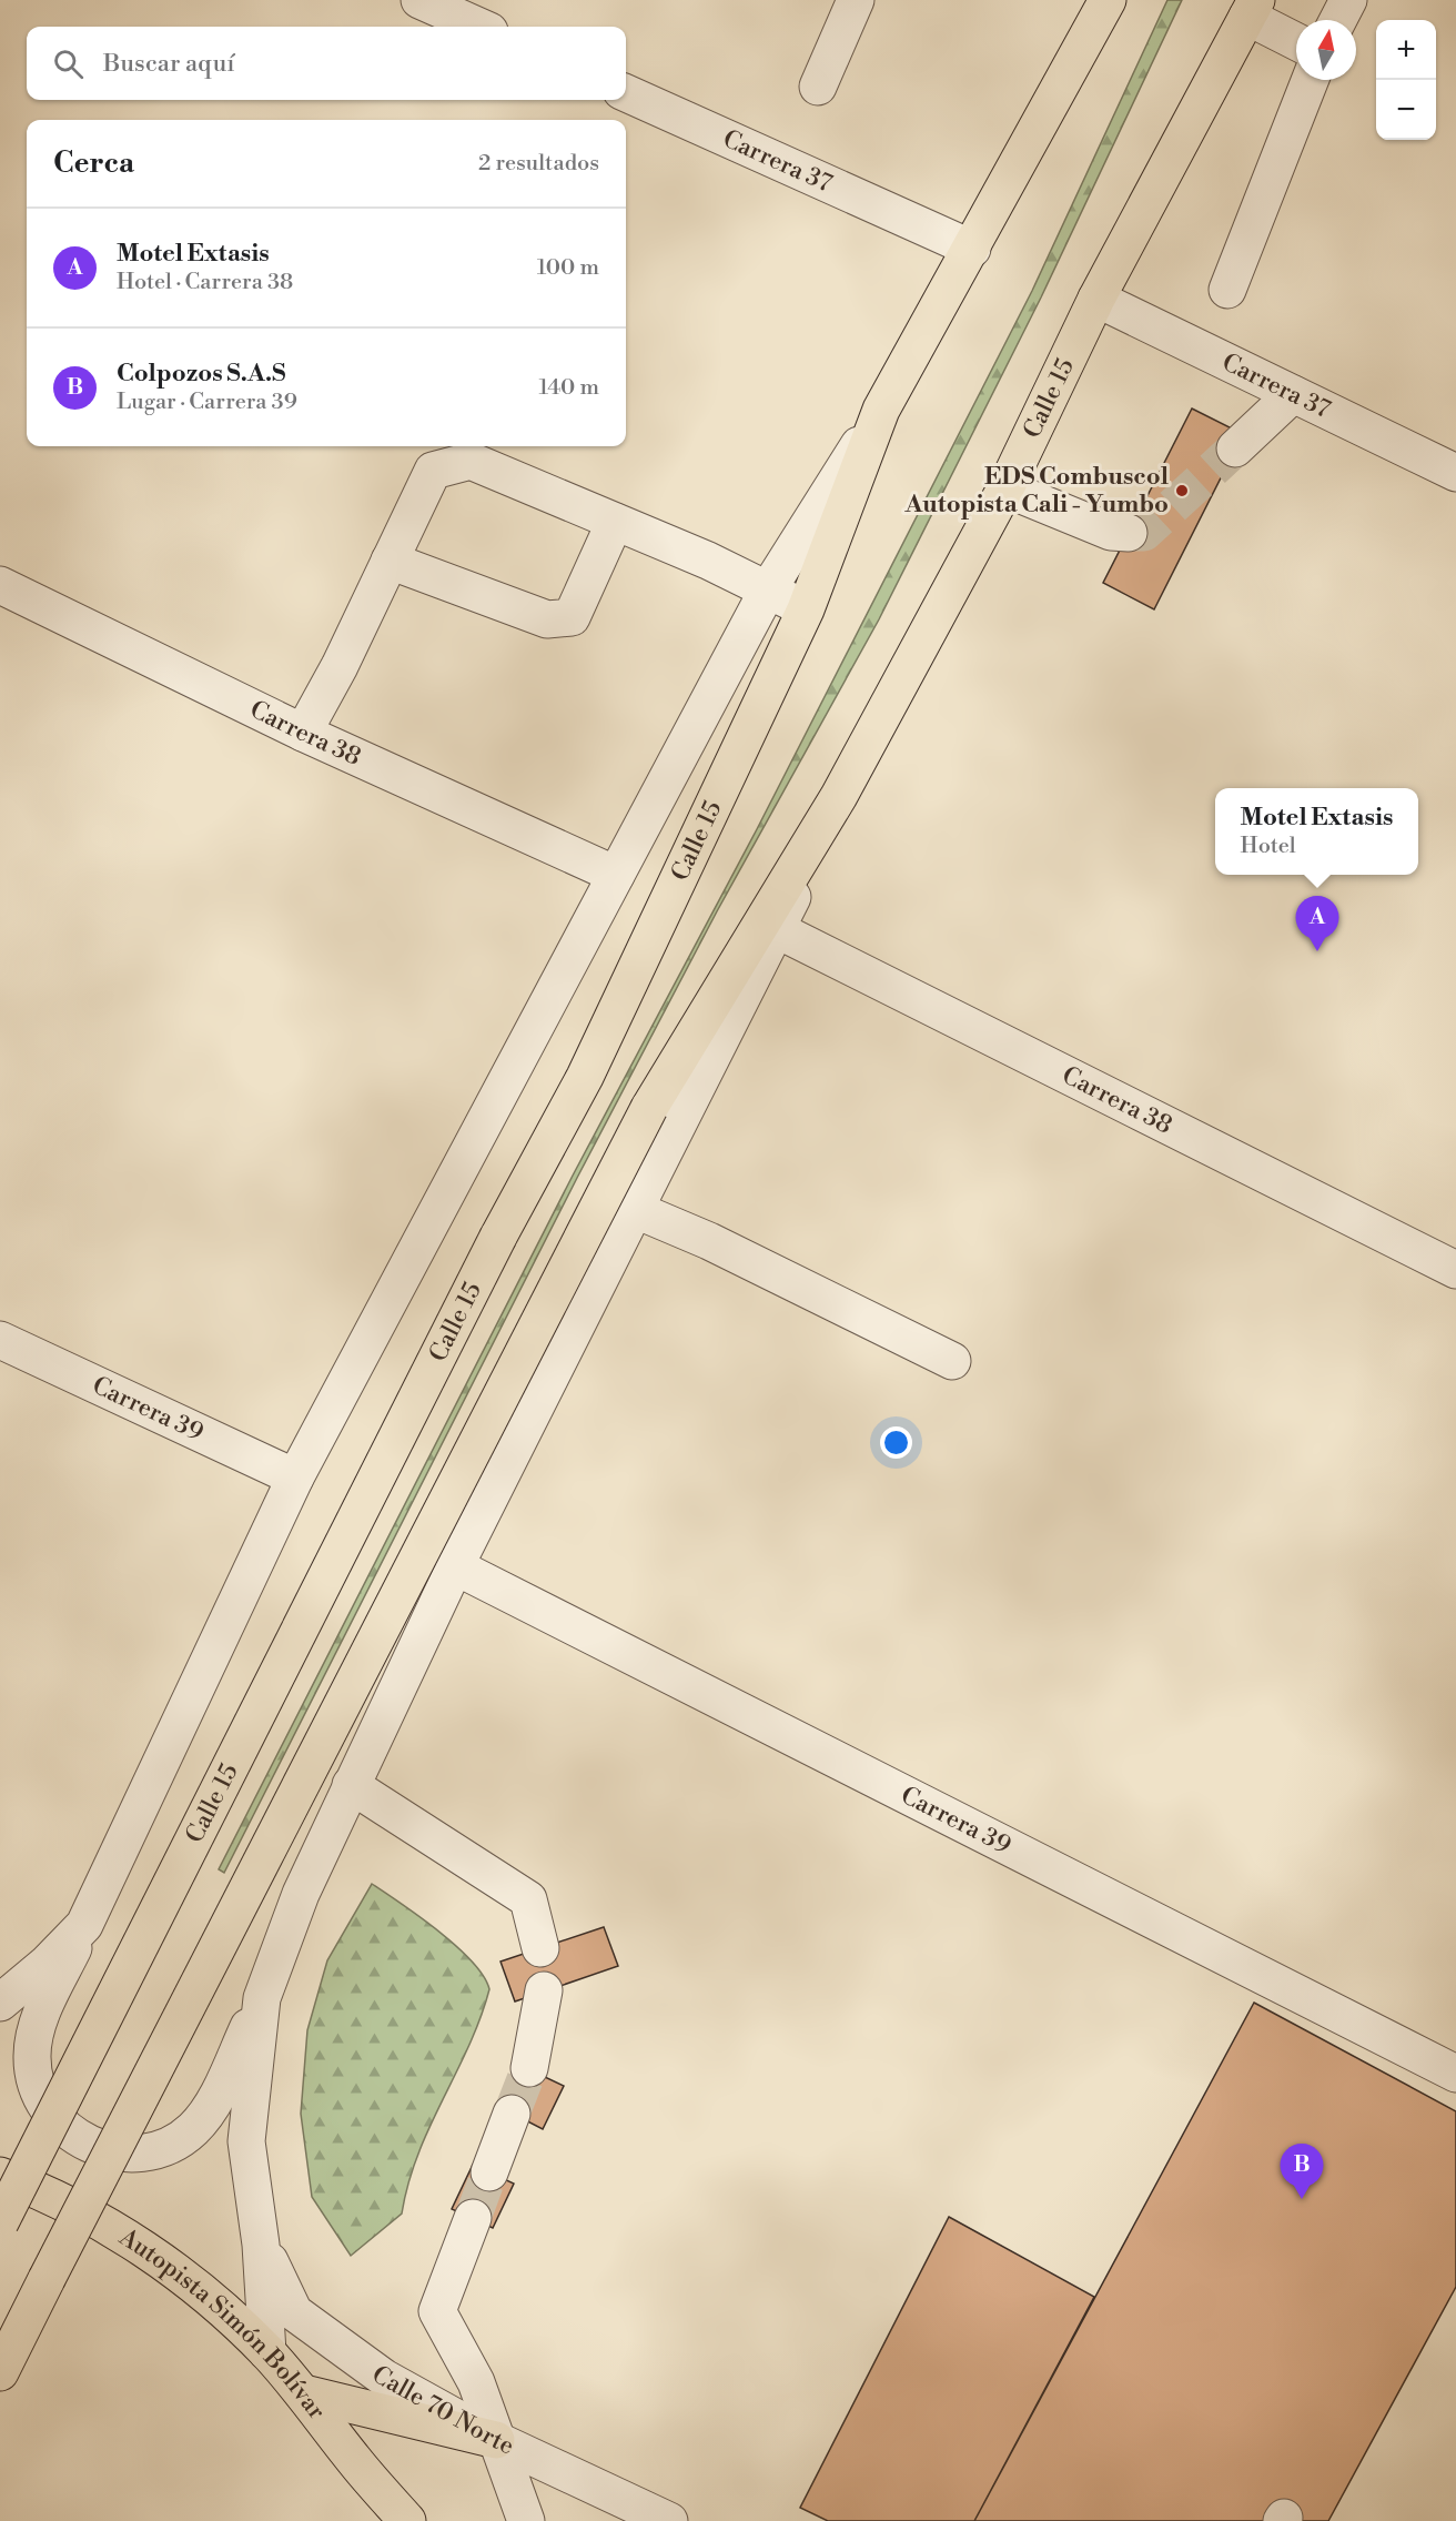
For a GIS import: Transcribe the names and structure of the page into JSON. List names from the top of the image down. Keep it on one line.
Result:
{"streets":{"main road":["Calle 15","Autopista Simón Bolívar"],"street":["Carrera 37","Carrera 38","Carrera 39","Calle 70 Norte"]},"crossings":[["Carrera 37","Calle 15"],["Calle 15","Carrera 38"],["Calle 15","Carrera 39"],["Calle 15","Autopista Simón Bolívar"],["Calle 15","Calle 70 Norte"]],"places":["EDS Combuscol Autopista Cali - Yumbo"],"north":"top","page":{"map_buttons":["+","−"],"search":"Buscar aquí","heading":["Cerca","2 resultados"],"list":[{"mark":"A","name":"Motel Extasis","note":"Hotel · Carrera 38","value":"100 m"},{"mark":"B","name":"Colpozos S.A.S","note":"Lugar · Carrera 39","value":"140 m"}],"popup":["Motel Extasis","Hotel"],"pins":["A","B"]}}
